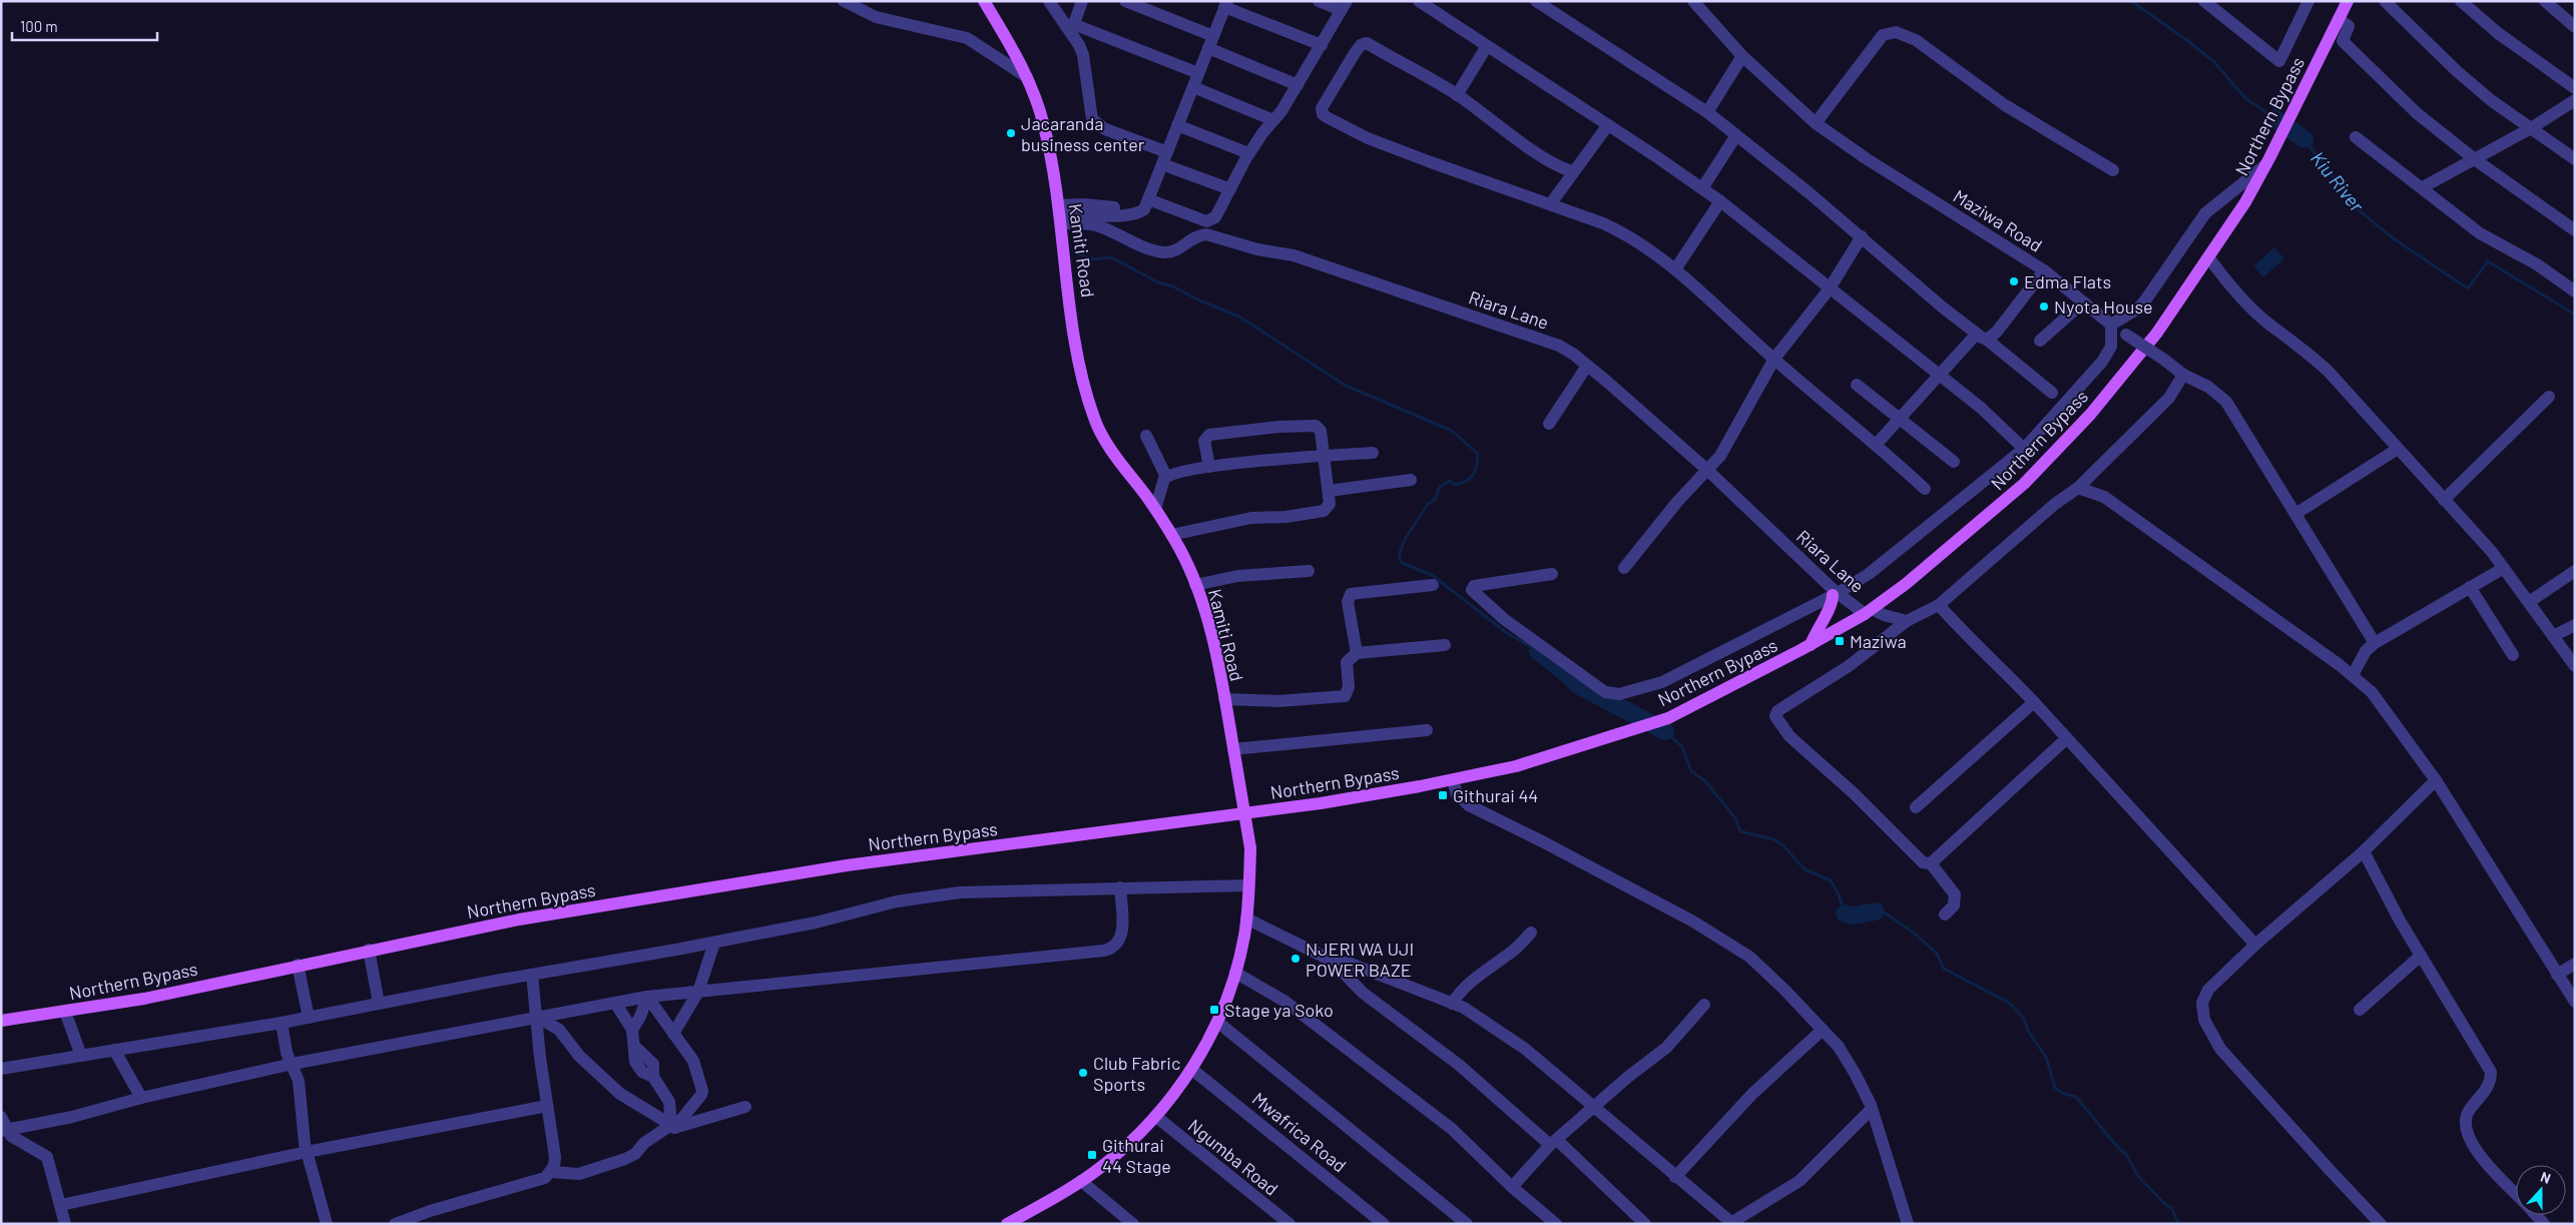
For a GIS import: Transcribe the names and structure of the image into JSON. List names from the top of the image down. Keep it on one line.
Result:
{"streets":{"main road":["Northern Bypass","Kamiti Road"],"street":["Maziwa Road","Riara Lane","Mwafrica Road","Ngumba Road"]},"crossings":[["Northern Bypass","Riara Lane"],["Kamiti Road","Riara Lane"],["Kamiti Road","Mwafrica Road"],["Kamiti Road","Ngumba Road"]],"water":["Kiu River"],"places":{"other":["Jacaranda business center","Edma Flats","Nyota House","NJERI WA UJI POWER BAZE","Club Fabric Sports"],"transit":["Maziwa","Githurai 44","Stage ya Soko","Githurai 44 Stage"]},"scale_bar":"100 m","north":"top"}
